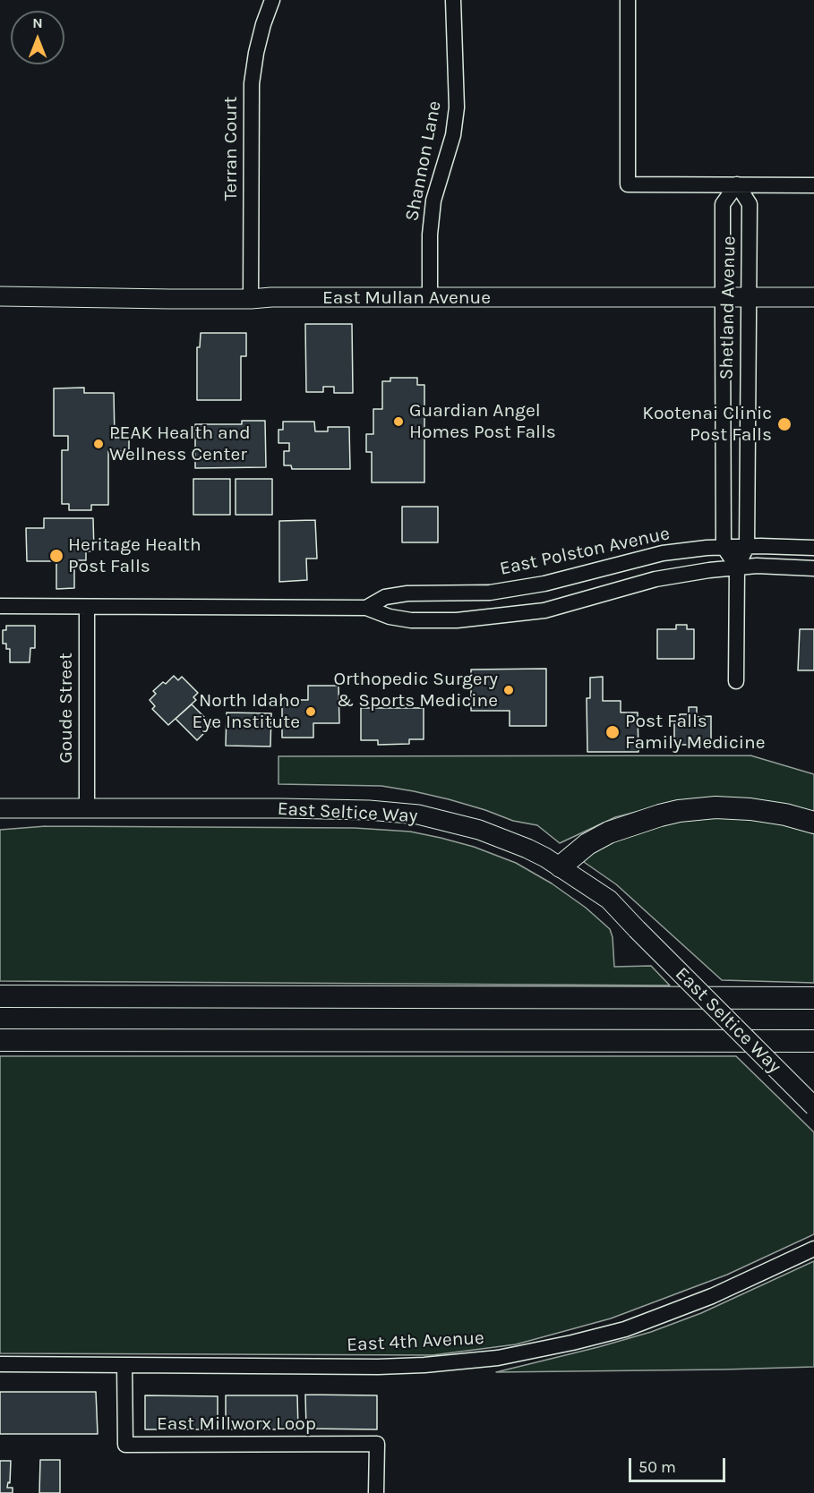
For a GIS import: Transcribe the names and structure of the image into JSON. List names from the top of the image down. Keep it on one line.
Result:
{"streets":{"main road":["East Mullan Avenue","East Seltice Way"],"street":["Terran Court","Shannon Lane","Shetland Avenue","East Polston Avenue","Goude Street","East 4th Avenue","East Millworx Loop"]},"crossings":[["Terran Court","East Mullan Avenue"],["Shannon Lane","East Mullan Avenue"],["East Mullan Avenue","Shetland Avenue"],["Shetland Avenue","East Polston Avenue"],["East Polston Avenue","Goude Street"],["Goude Street","East Seltice Way"],["East 4th Avenue","East Millworx Loop"]],"places":["Guardian Angel Homes Post Falls","Kootenai Clinic Post Falls","PEAK Health and Wellness Center","Heritage Health Post Falls","Orthopedic Surgery & Sports Medicine","North Idaho Eye Institute","Post Falls Family Medicine"],"scale_bar":"50 m","north":"top"}
